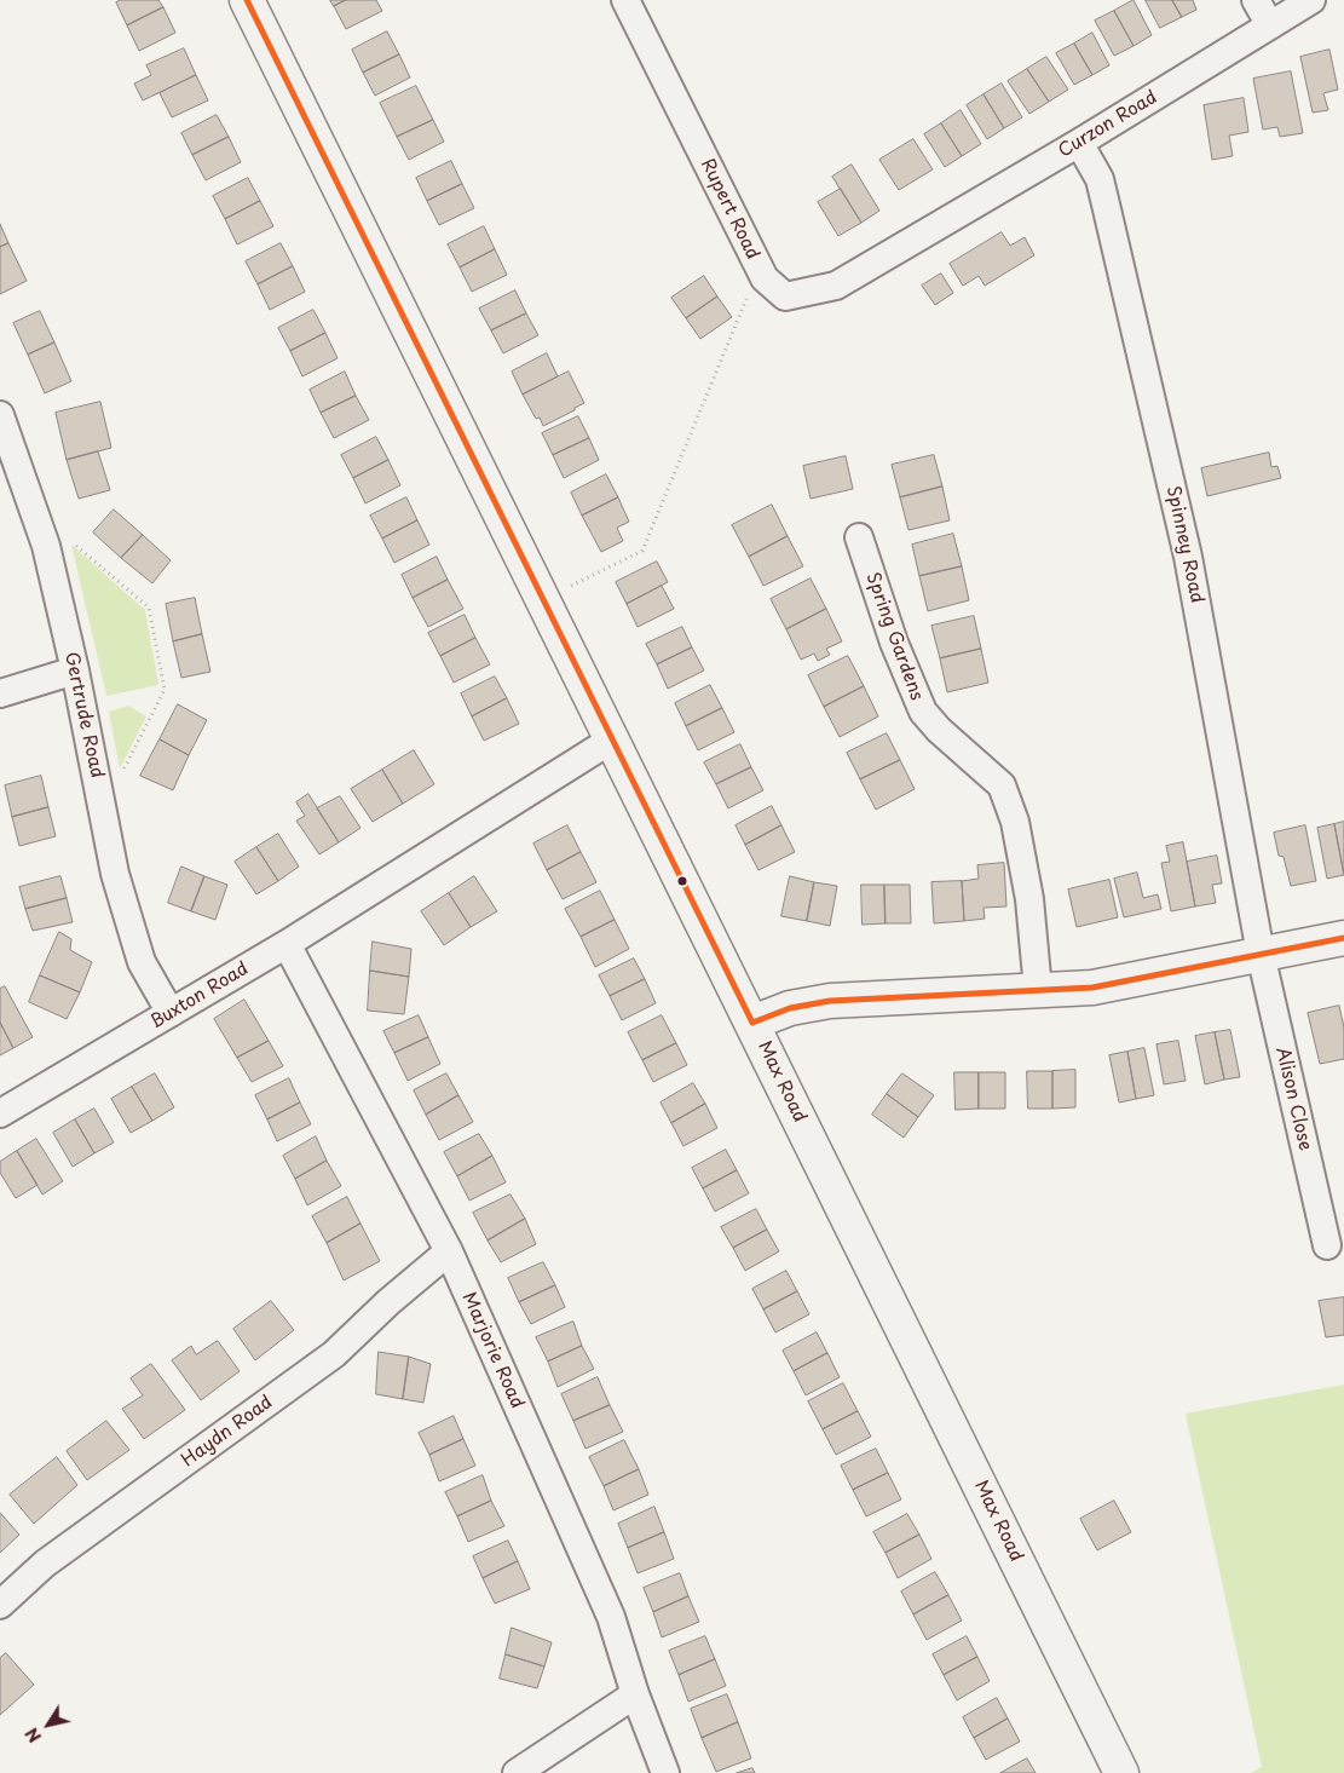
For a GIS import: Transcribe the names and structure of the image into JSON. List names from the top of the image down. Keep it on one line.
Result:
{"streets":{"street":["Curzon Road","Rupert Road","Spinney Road","Spring Gardens","Gertrude Road","Buxton Road","Max Road","Alison Close","Marjorie Road","Haydn Road"]},"crossings":[["Curzon Road","Rupert Road"],["Curzon Road","Spinney Road"],["Spinney Road","Alison Close"],["Gertrude Road","Buxton Road"],["Buxton Road","Max Road"],["Buxton Road","Marjorie Road"],["Marjorie Road","Haydn Road"]],"north":"bottom left"}
